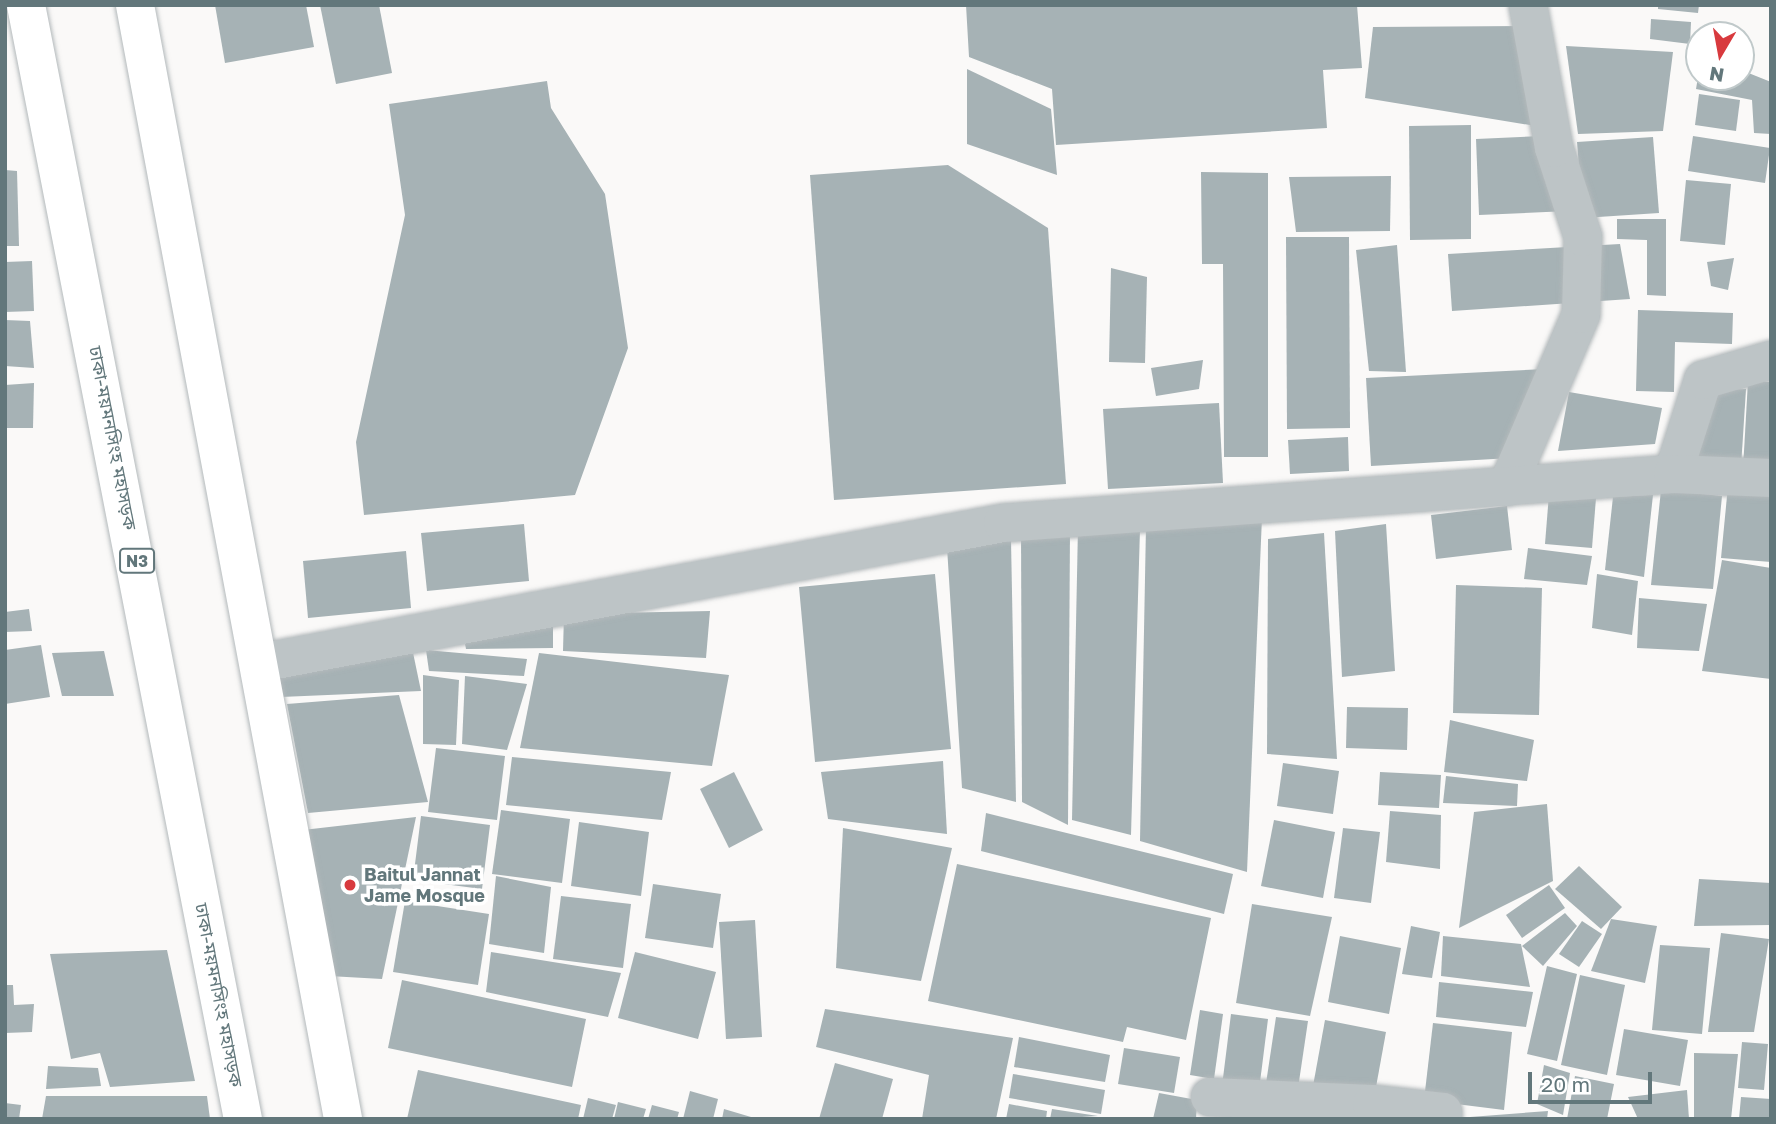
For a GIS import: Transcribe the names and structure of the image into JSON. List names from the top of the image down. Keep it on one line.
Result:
{"streets":{"highway":["ঢাকা-ময়মনসিংহ মহাসড়ক","N3"]},"places":["Baitul Jannat Jame Mosque"],"scale_bar":"20 m","north":"bottom"}
